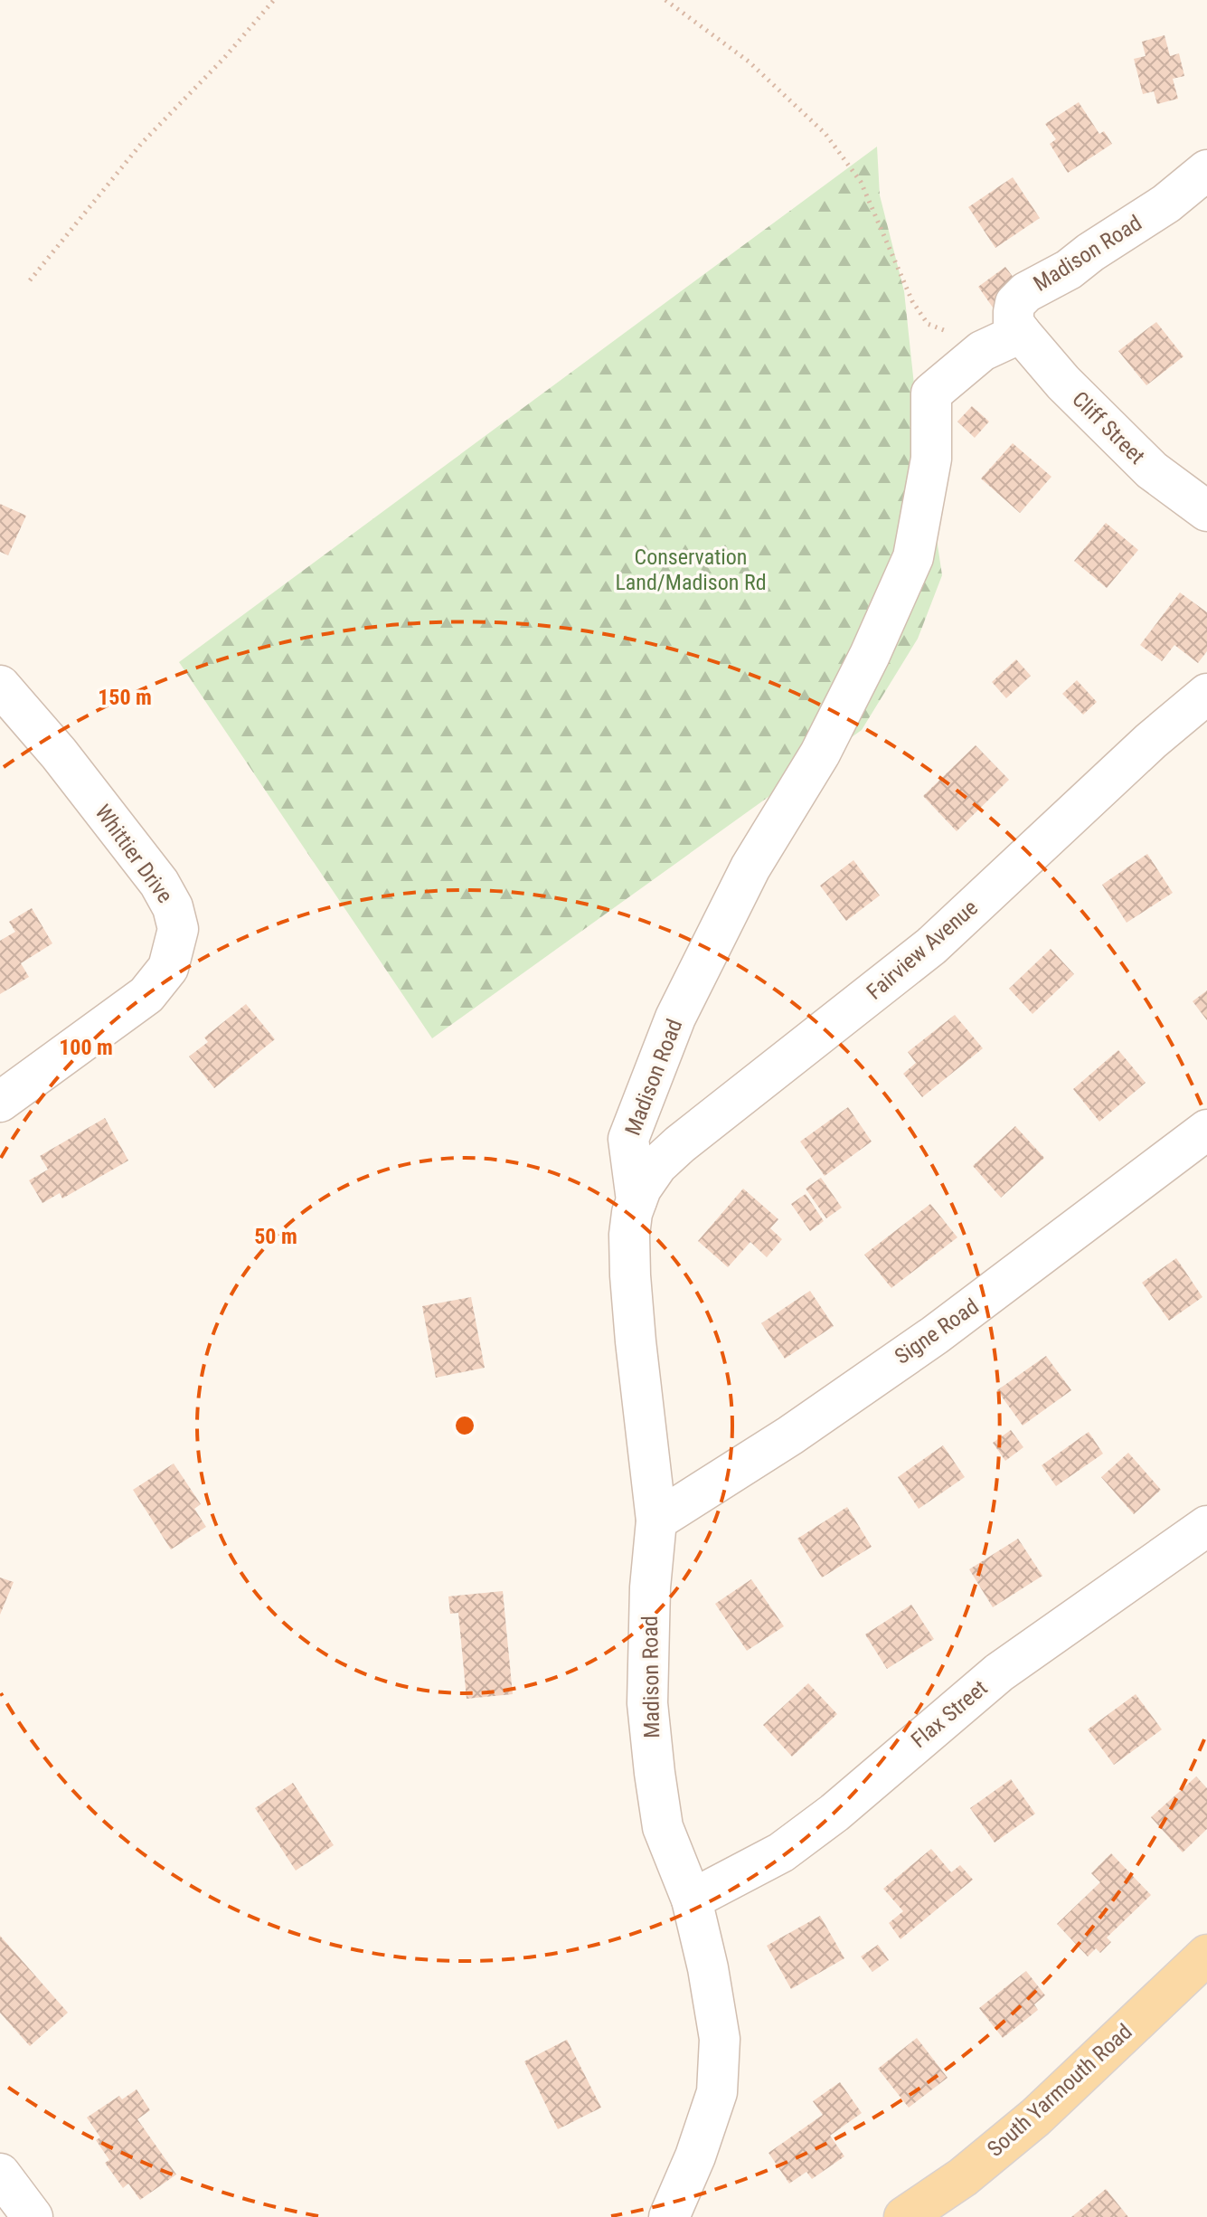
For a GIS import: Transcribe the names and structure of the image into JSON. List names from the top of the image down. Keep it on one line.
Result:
{"streets":{"main road":["South Yarmouth Road"],"street":["Madison Road","Cliff Street","Whittier Drive","Fairview Avenue","Signe Road","Flax Street"]},"crossings":[["Madison Road","Cliff Street"],["Madison Road","Fairview Avenue"],["Madison Road","Signe Road"],["Madison Road","Flax Street"]],"parks":["Conservation Land/Madison Rd"],"rings":["150 m","100 m","50 m"]}
